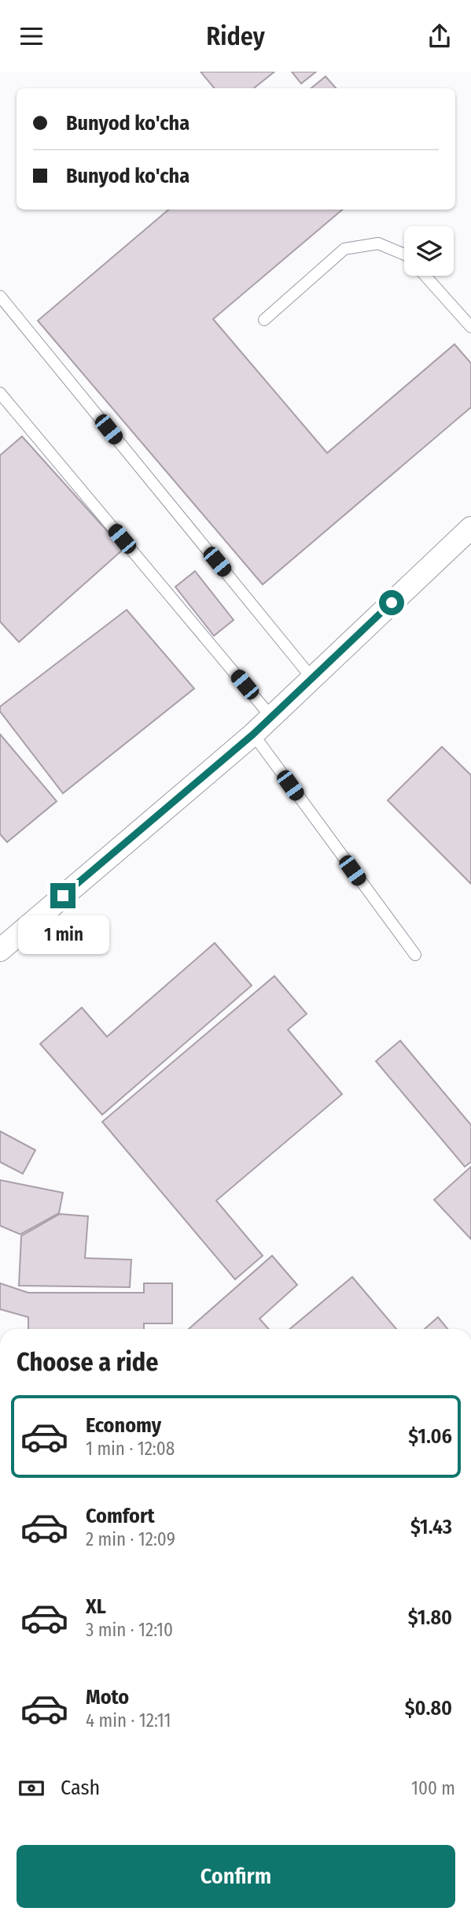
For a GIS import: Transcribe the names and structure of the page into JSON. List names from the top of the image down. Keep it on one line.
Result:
{"page":{"header":"Ridey","banner":["Bunyod ko'cha","Bunyod ko'cha"],"bubble":"1 min","heading":"Choose a ride","list":[{"name":"Economy","note":"1 min · 12:08","value":"$1.06"},{"name":"Comfort","note":"2 min · 12:09","value":"$1.43"},{"name":"XL","note":"3 min · 12:10","value":"$1.80"},{"name":"Moto","note":"4 min · 12:11","value":"$0.80"}],"pay":["Cash","100 m"],"buttons":"Confirm"}}
